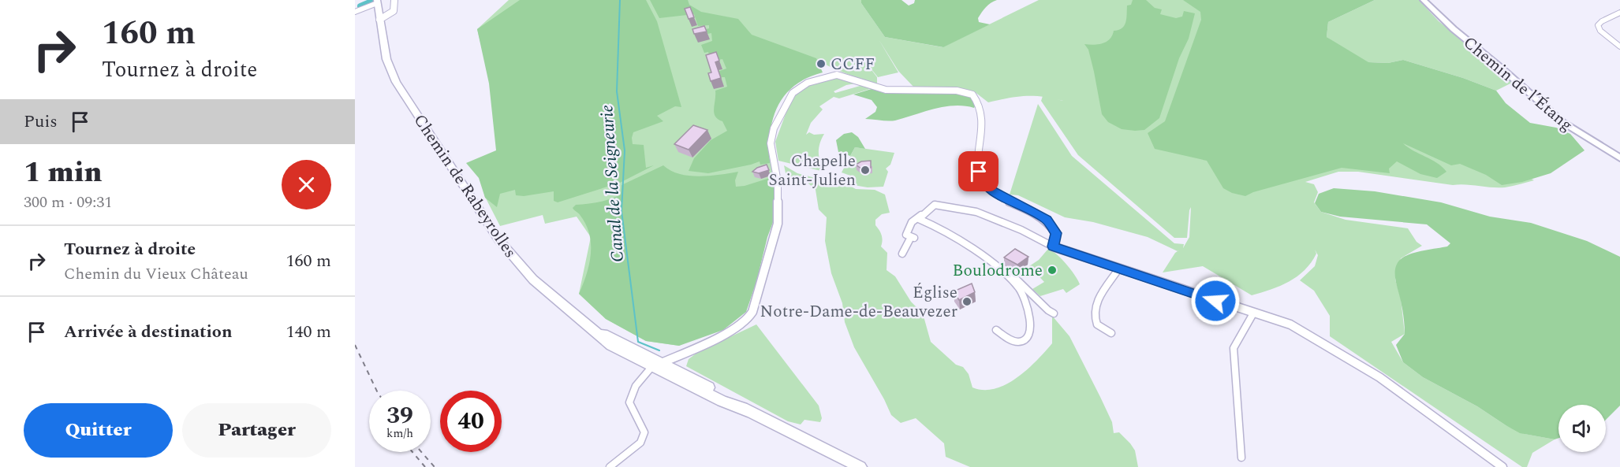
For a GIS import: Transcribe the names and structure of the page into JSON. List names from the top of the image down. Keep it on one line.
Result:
{"streets":{"main road":["Chemin de l’Étang","Chemin de Rabeyrolles"]},"water":["Canal de la Seigneurie"],"places":["CCFF","Chapelle Saint-Julien","Boulodrome","Église Notre-Dame-de-Beauvezer"],"page":{"turn":["160 m","Tournez à droite"],"then":"Puis","heading":["1 min","300 m · 09:31"],"list":[{"name":"Tournez à droite","note":"Chemin du Vieux Château","value":"160 m"},{"name":"Arrivée à destination","value":"140 m"}],"speed":"39 km/h","limit":"40","buttons":["Quitter","Partager"]}}
